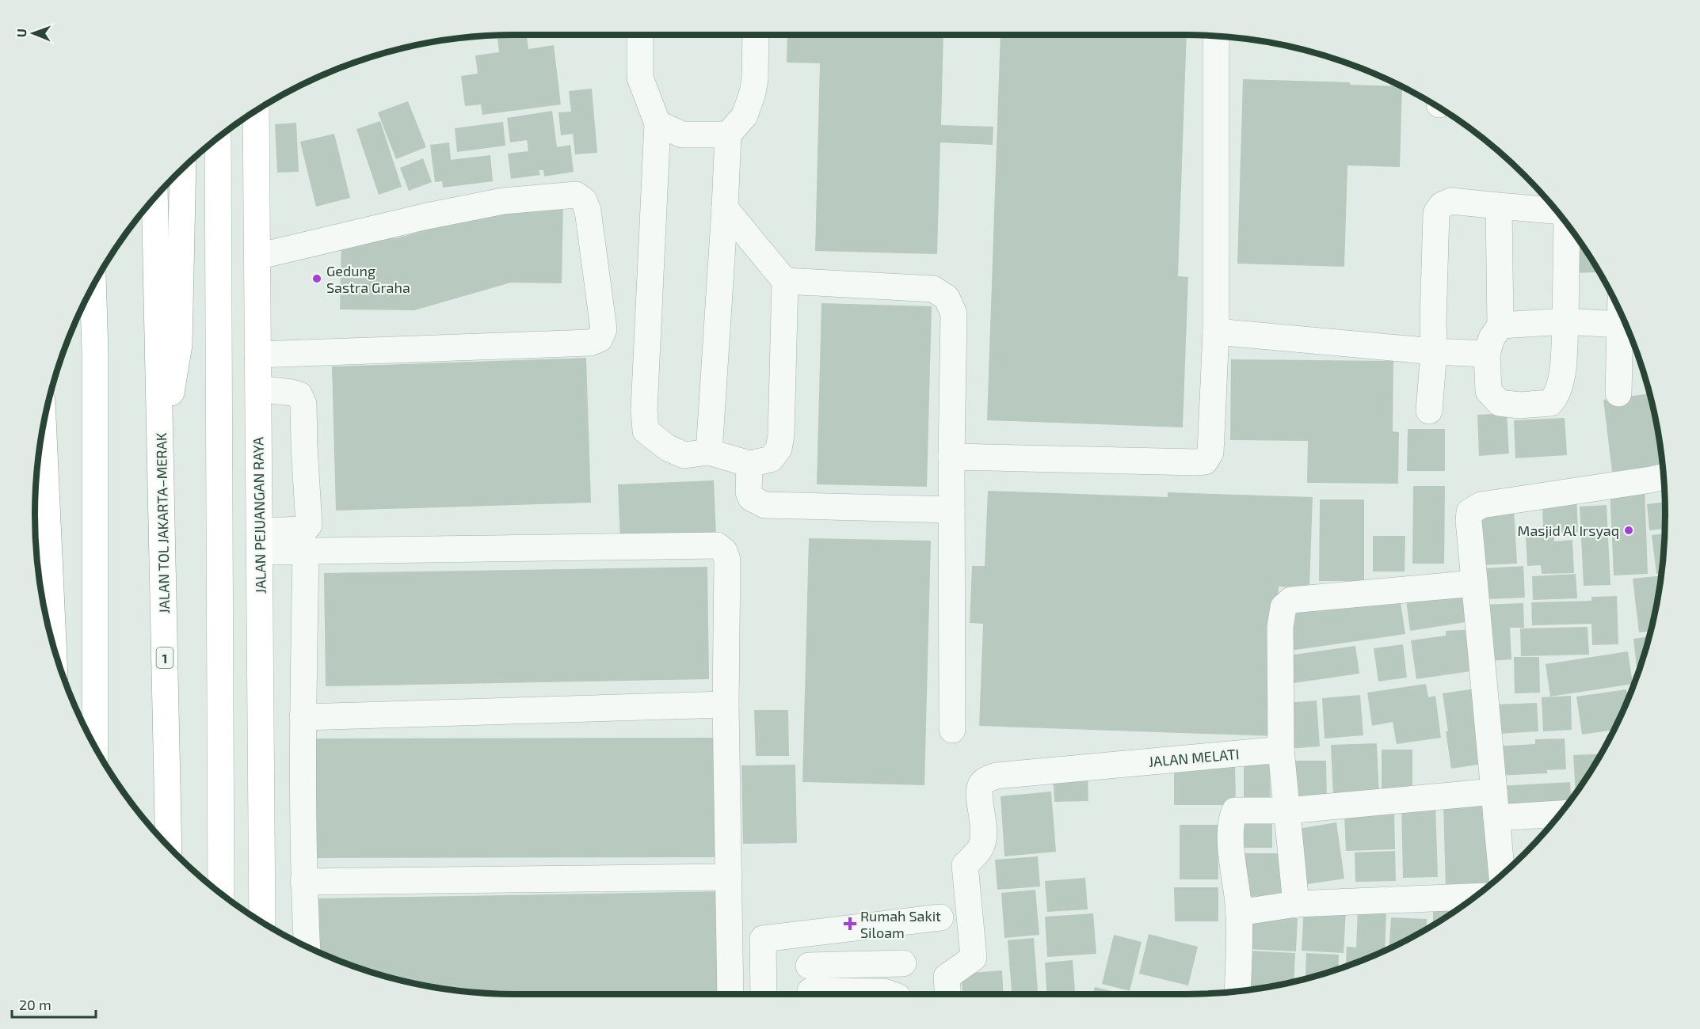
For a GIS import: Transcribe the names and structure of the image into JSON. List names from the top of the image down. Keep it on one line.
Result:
{"streets":{"main road":["JALAN PEJUANGAN RAYA","JALAN TOL JAKARTA–MERAK","1"],"street":["JALAN MELATI"]},"places":{"other":["Gedung Sastra Graha","Masjid Al Irsyaq"],"health":["Rumah Sakit Siloam"]},"scale_bar":"20 m","north":"left"}
